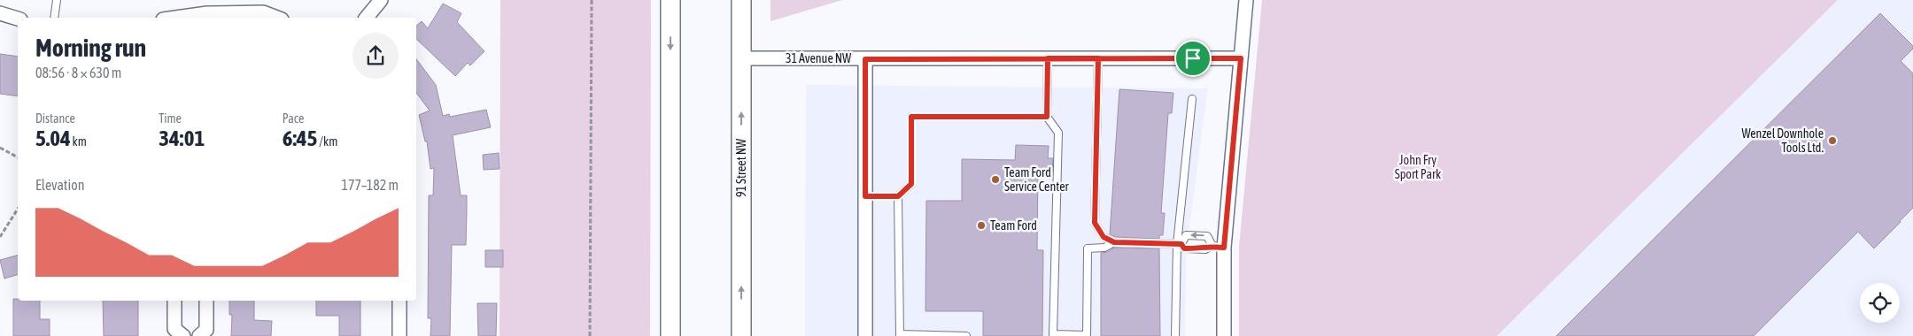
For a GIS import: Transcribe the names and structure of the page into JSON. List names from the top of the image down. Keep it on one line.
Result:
{"streets":{"main road":["91 Street NW"],"street":["31 Avenue NW"]},"crossings":[["31 Avenue NW","91 Street NW"]],"parks":["John Fry Sport Park"],"places":["Wenzel Downhole Tools Ltd.","Team Ford Service Center","Team Ford"],"page":{"heading":["Morning run","08:56 · 8 × 630 m"],"stats":[["Distance","5.04 km"],["Time","34:01"],["Pace","6:45 /km"]],"chart":["Elevation","177–182 m"]}}
